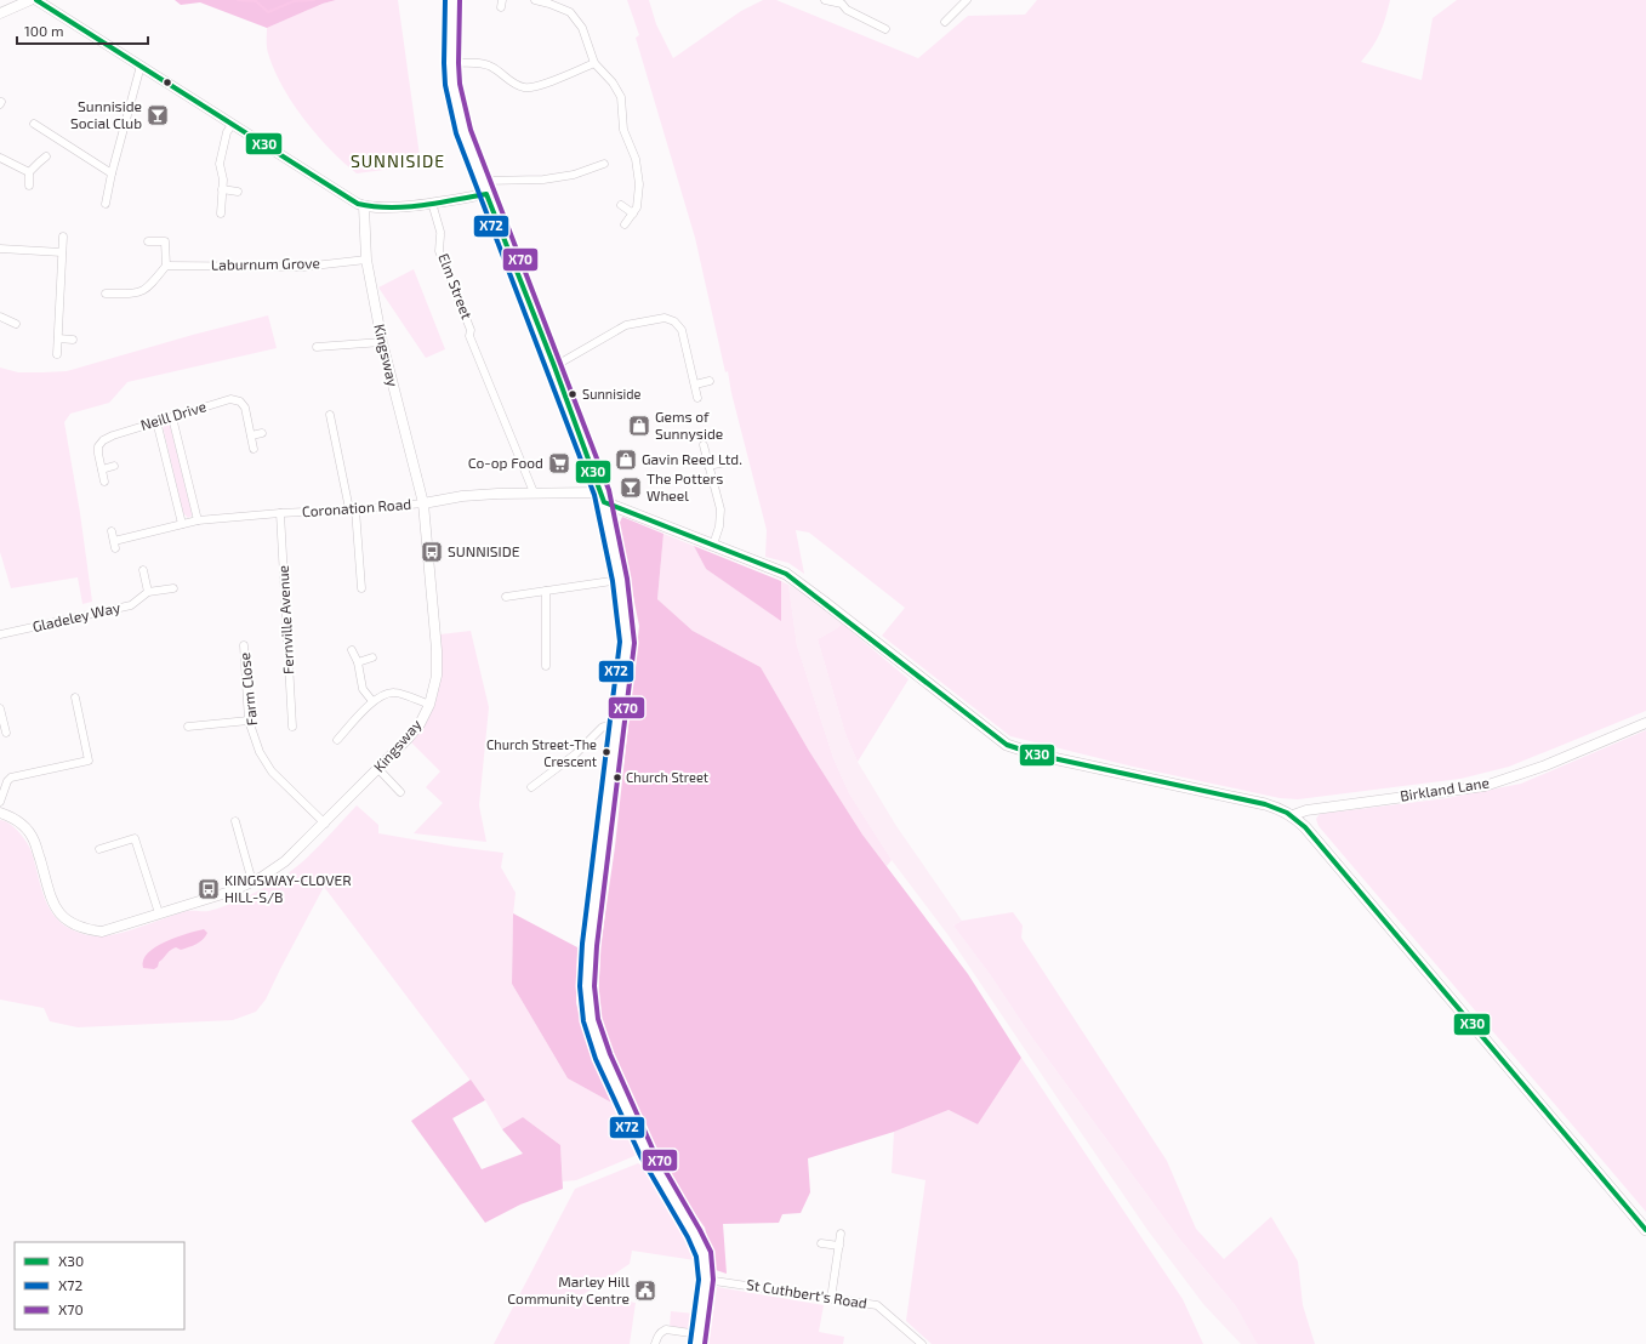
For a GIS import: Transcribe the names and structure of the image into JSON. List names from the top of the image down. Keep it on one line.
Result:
{"streets":{"street":["Laburnum Grove","Elm Street","Kingsway","Neill Drive","Coronation Road","Gladeley Way","Fernville Avenue","Farm Close","Birkland Lane","St Cuthbert's Road"]},"crossings":[["Laburnum Grove","Kingsway"],["Elm Street","Coronation Road"],["Kingsway","Coronation Road"],["Kingsway","Farm Close"],["Coronation Road","Fernville Avenue"]],"districts":["SUNNISIDE"],"places":{"bar":["Sunniside Social Club","The Potters Wheel"],"other":["Sunniside","Church Street-The Crescent","Church Street"],"shop":["Gems of Sunnyside","Gavin Reed Ltd."],"supermarket":["Co-op Food"],"bus stop":["SUNNISIDE","KINGSWAY-CLOVER HILL-S/B"],"public building":["Marley Hill Community Centre"]},"lines":["transit line X30","transit line X72","transit line X70"],"legend":["X30","X72","X70"],"scale_bar":"100 m"}
